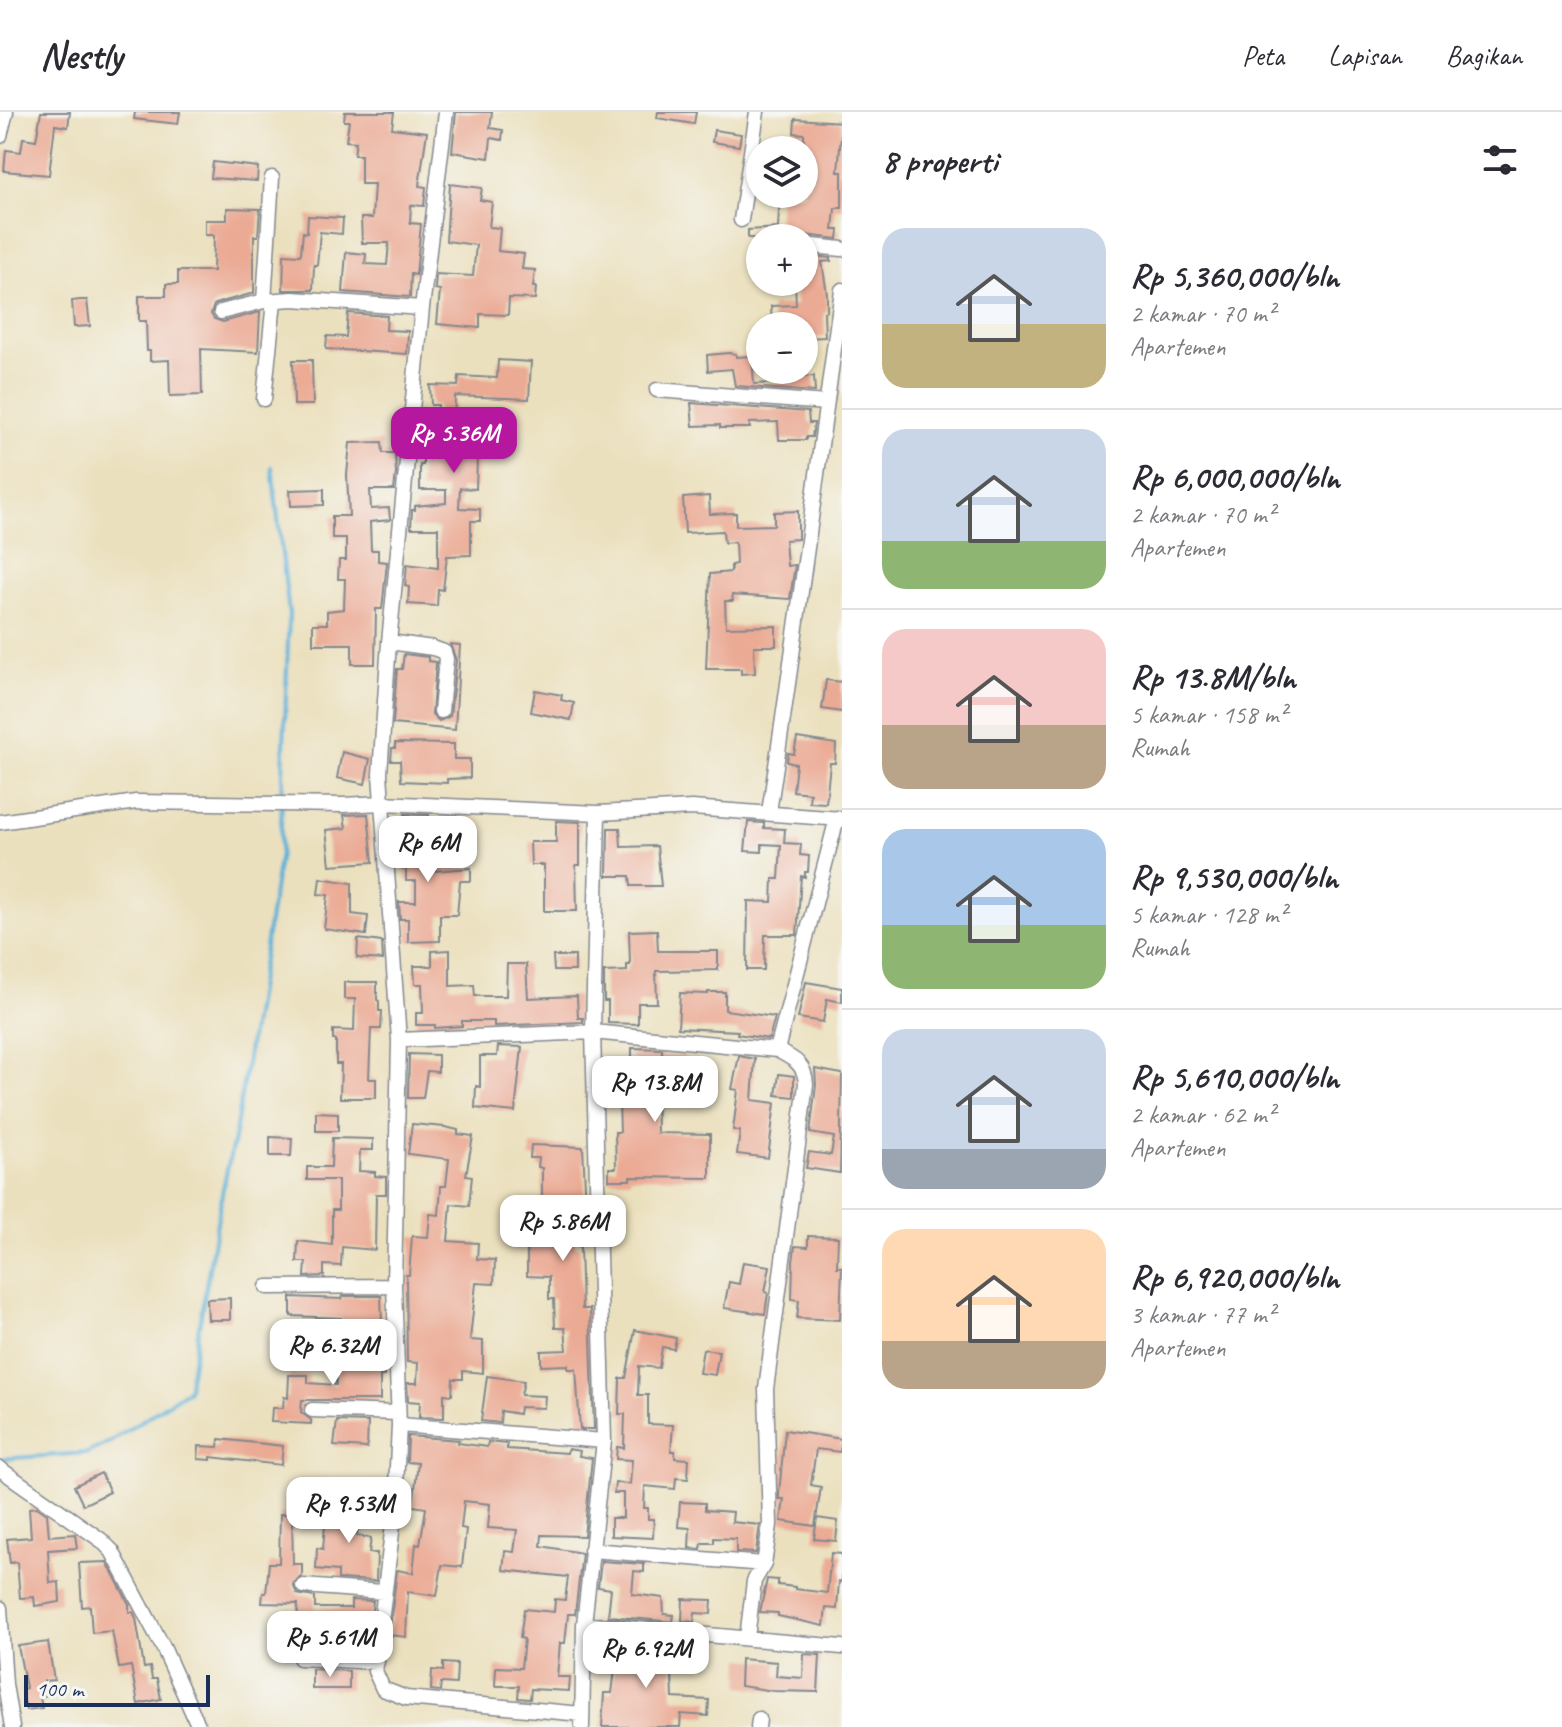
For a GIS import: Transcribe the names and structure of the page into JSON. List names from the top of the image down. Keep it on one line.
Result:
{"scale_bar":"100 m","page":{"header":"Nestly","nav":["Peta","Lapisan","Bagikan"],"heading":"8 properti","map_buttons":["+","−"],"list":[{"name":"Rp 5,360,000/bln","note":"2 kamar · 70 m² · Apartemen"},{"name":"Rp 6,000,000/bln","note":"2 kamar · 70 m² · Apartemen"},{"name":"Rp 13.8M/bln","note":"5 kamar · 158 m² · Rumah"},{"name":"Rp 9,530,000/bln","note":"5 kamar · 128 m² · Rumah"},{"name":"Rp 5,610,000/bln","note":"2 kamar · 62 m² · Apartemen"},{"name":"Rp 6,920,000/bln","note":"3 kamar · 77 m² · Apartemen"}],"price":["Rp 5.36M","Rp 6M","Rp 13.8M","Rp 5.86M","Rp 6.32M","Rp 9.53M","Rp 5.61M","Rp 6.92M"],"scale":"100 m"}}
